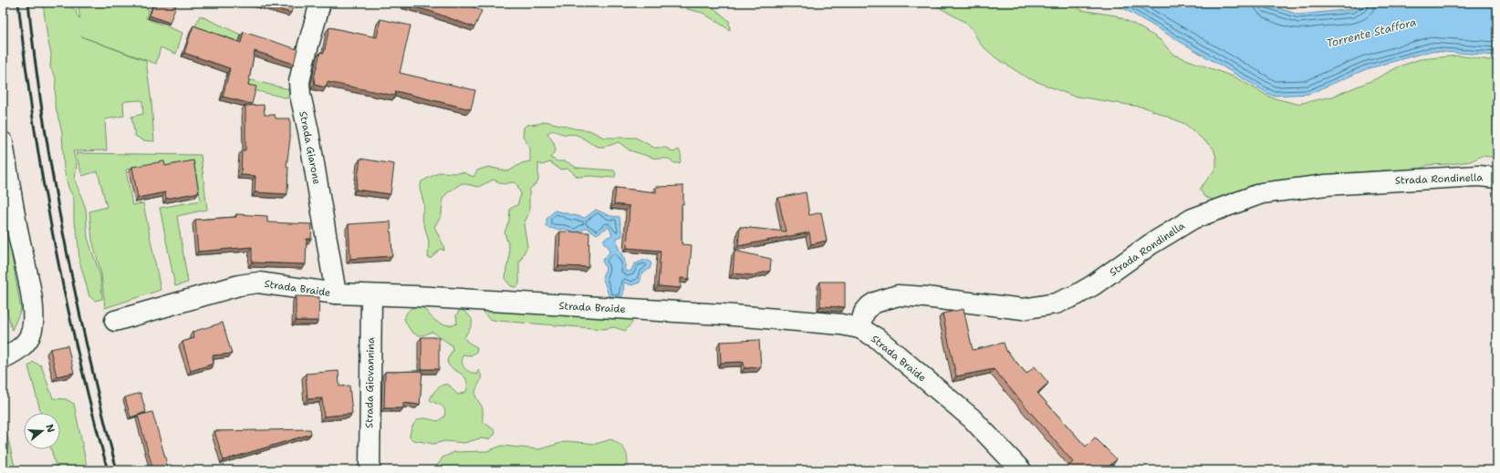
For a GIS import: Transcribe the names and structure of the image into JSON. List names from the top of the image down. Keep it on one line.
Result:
{"streets":{"street":["Strada Giarone","Strada Rondinella","Strada Braide","Strada Giovannina"]},"crossings":[["Strada Giarone","Strada Braide"],["Strada Rondinella","Strada Braide"],["Strada Braide","Strada Giovannina"]],"water":["Torrente Staffora"],"north":"right"}
